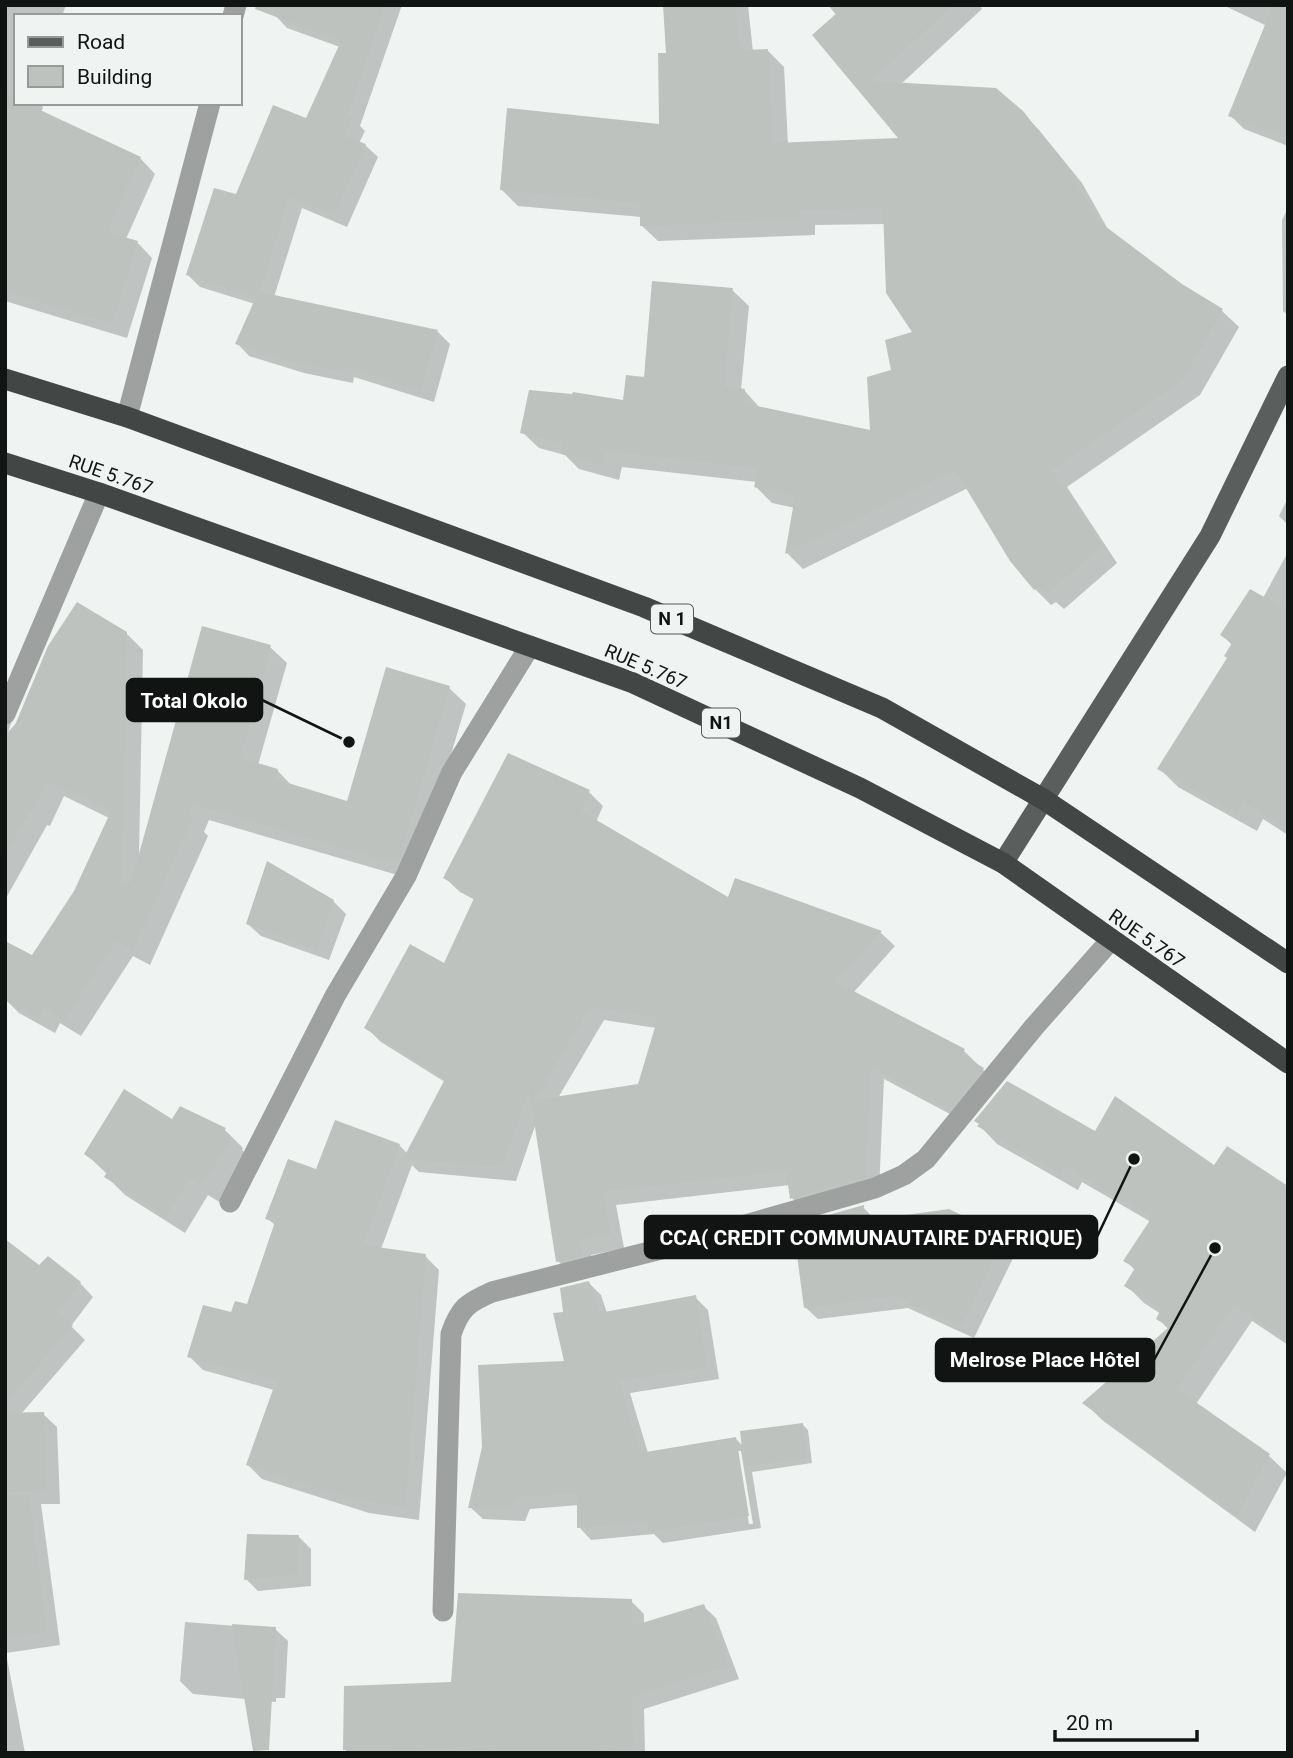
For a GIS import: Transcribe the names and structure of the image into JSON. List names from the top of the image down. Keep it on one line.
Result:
{"streets":{"highway":["RUE 5.767","N 1","N1"]},"places":["Total Okolo","CCA( CREDIT COMMUNAUTAIRE D'AFRIQUE)","Melrose Place Hôtel"],"legend":["Road","Building"],"scale_bar":"20 m"}
